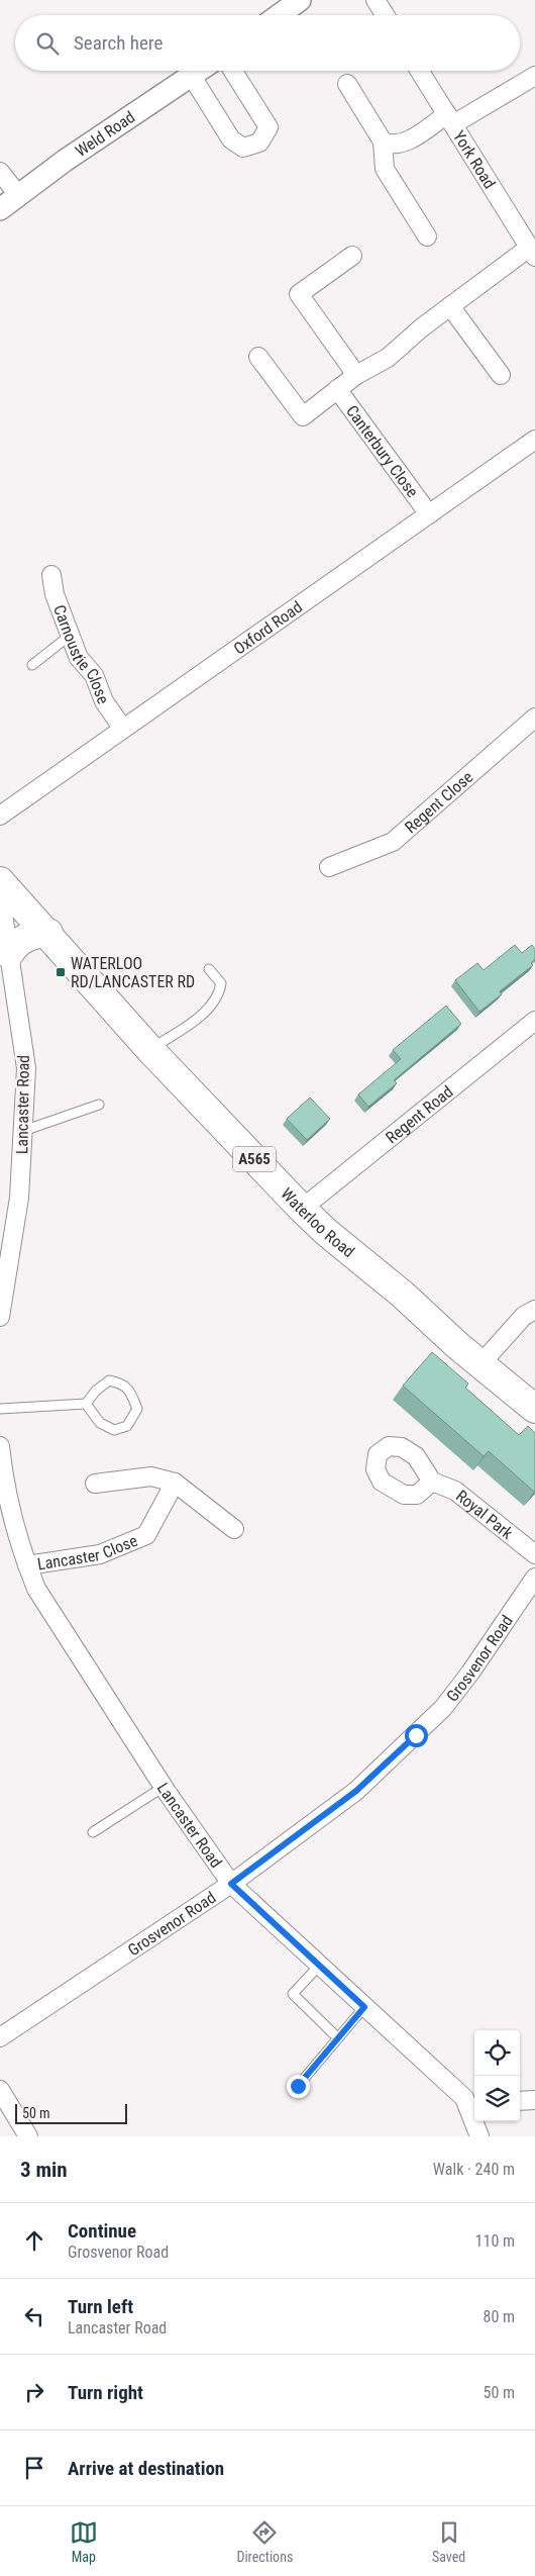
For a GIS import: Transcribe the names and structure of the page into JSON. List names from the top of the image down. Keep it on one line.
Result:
{"streets":{"highway":["A565","Waterloo Road"],"street":["Weld Road","York Road","Canterbury Close","Oxford Road","Carnoustie Close","Regent Close","Lancaster Road","Regent Road","Royal Park","Lancaster Close","Grosvenor Road"]},"crossings":[["York Road","Canterbury Close"],["Canterbury Close","Oxford Road"],["Oxford Road","Carnoustie Close"],["Lancaster Road","Lancaster Close"],["Lancaster Road","Grosvenor Road"],["Regent Road","Waterloo Road"]],"places":{"transit":["WATERLOO RD/LANCASTER RD"]},"scale_bar":"50 m","page":{"search":"Search here","scale":"50 m","heading":["3 min","Walk · 240 m"],"list":[["Continue","Grosvenor Road","110 m"],["Turn left","Lancaster Road","80 m"],["Turn right","50 m"],"Arrive at destination"],"nav":["Map","Directions","Saved"]}}
